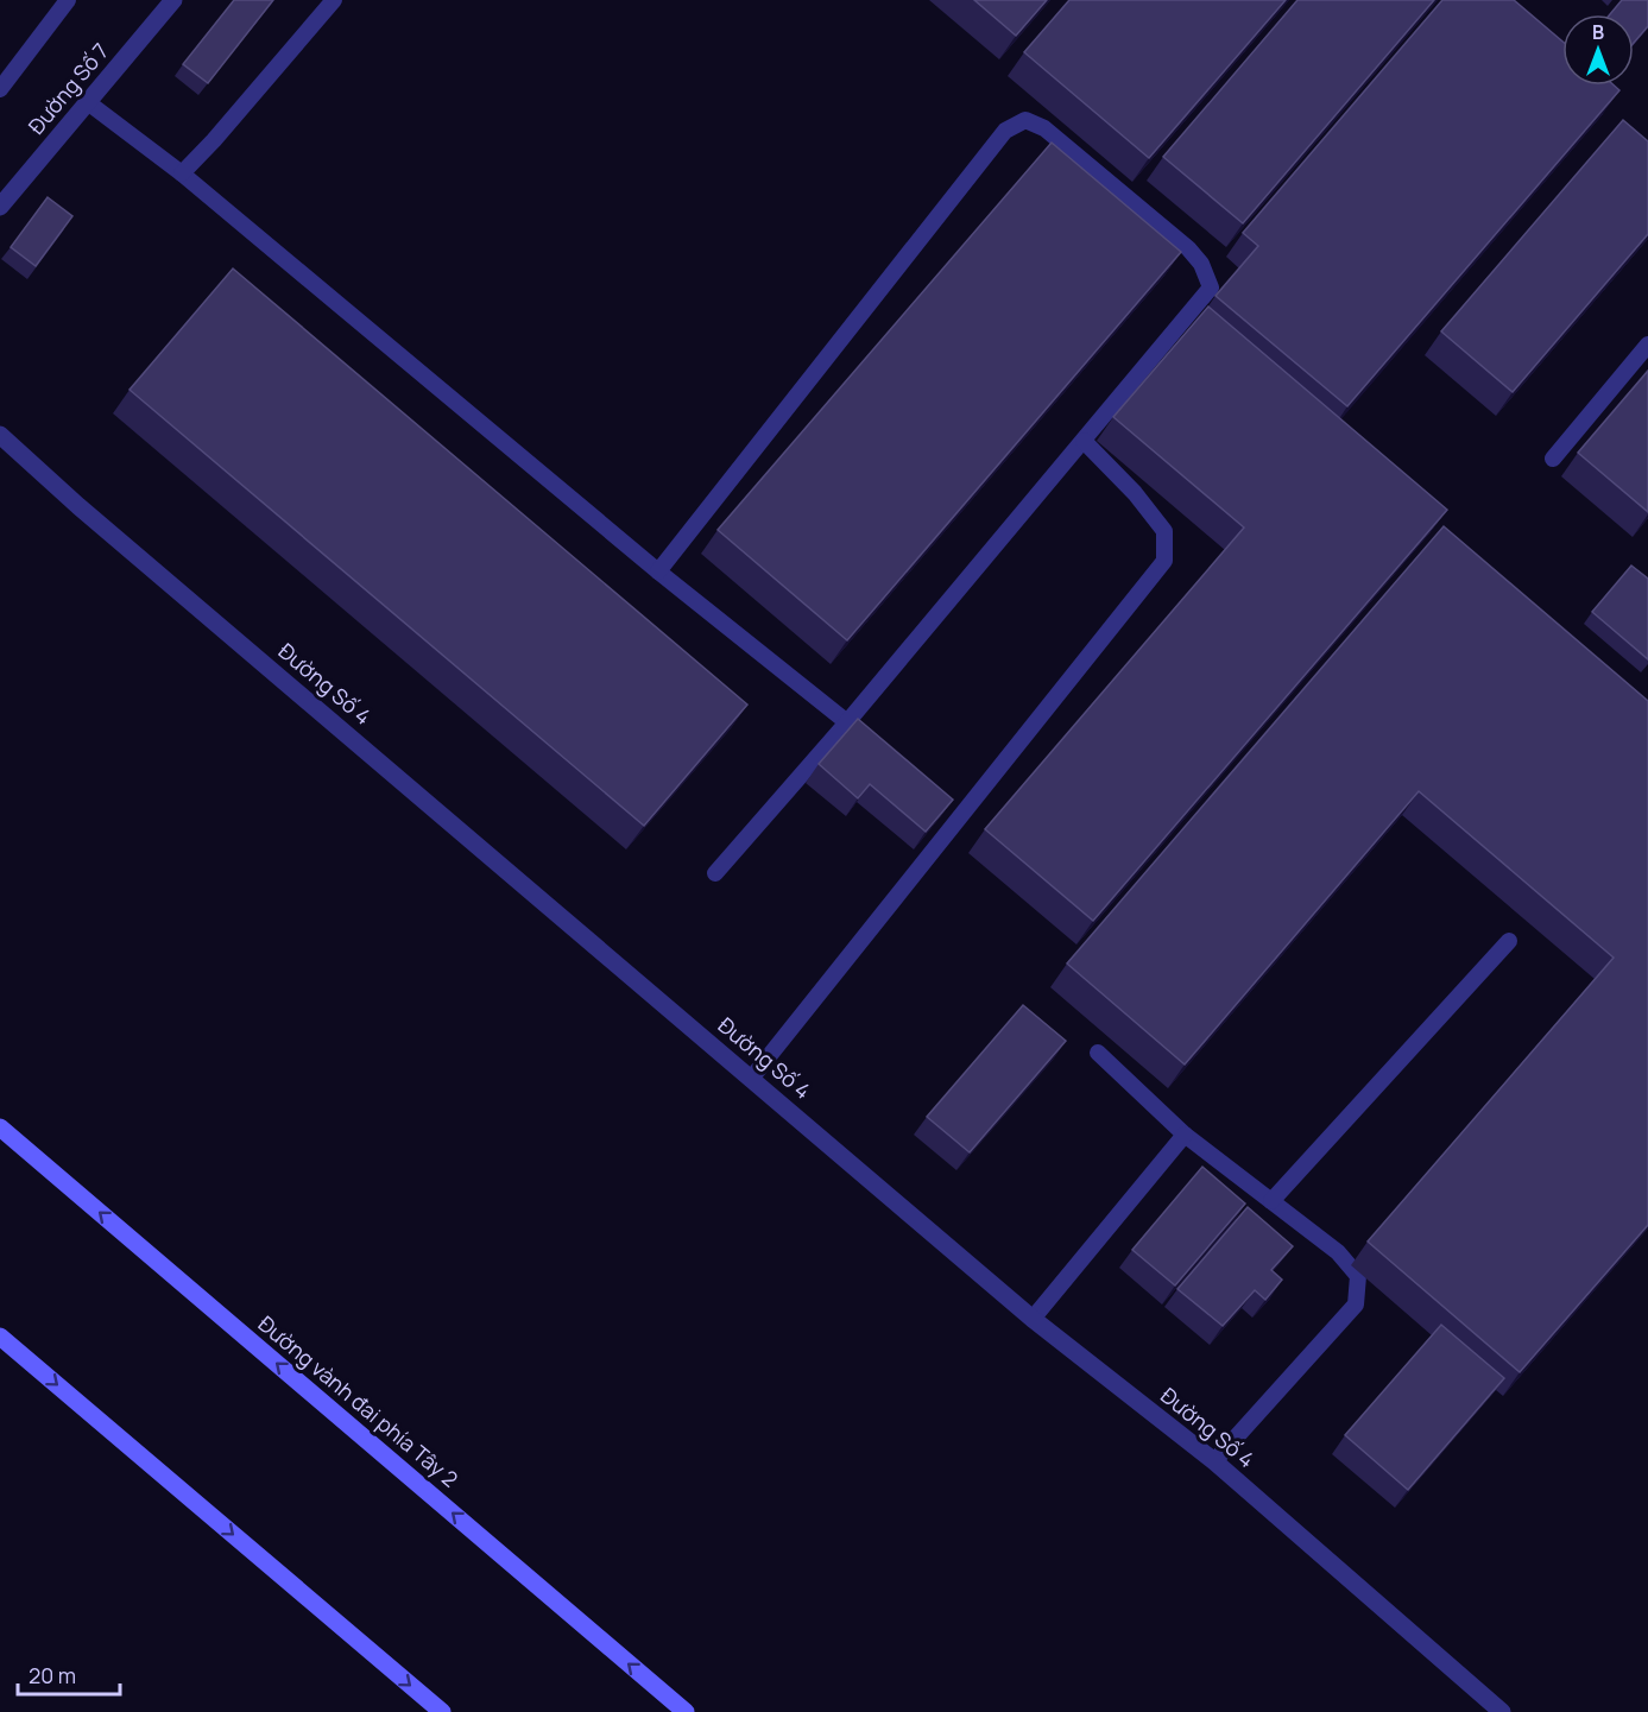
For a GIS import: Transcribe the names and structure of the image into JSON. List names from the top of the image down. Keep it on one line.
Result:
{"streets":{"main road":["Đường vành đai phía Tây 2"],"street":["Đường Số 7","Đường Số 4"]},"scale_bar":"20 m","north":"top"}
